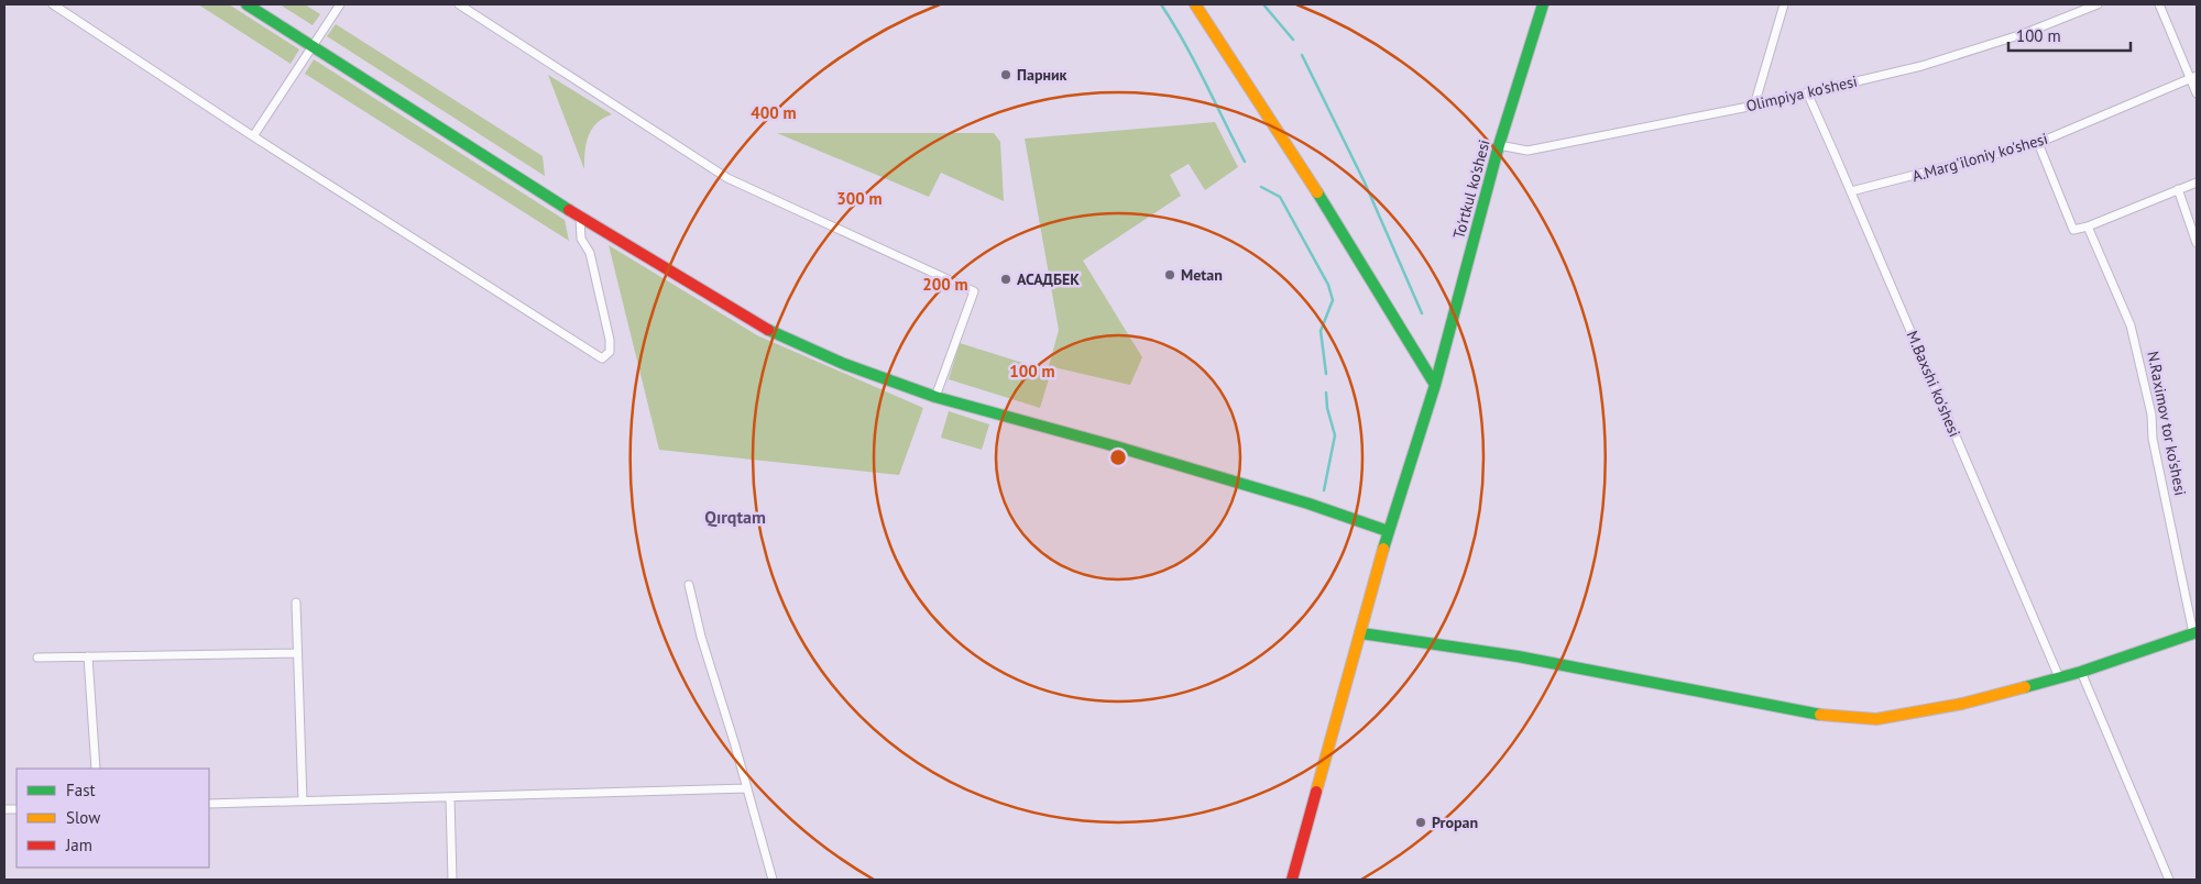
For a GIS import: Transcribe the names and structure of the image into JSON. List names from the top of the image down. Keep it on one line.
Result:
{"streets":{"main road":["To'rtkul ko'shesi","N.Raximov tor ko'shesi"],"street":["Olimpiya ko'shesi","A.Marg'iloniy ko'shesi","M.Baxshi ko'shesi"]},"crossings":[["Olimpiya ko'shesi","To'rtkul ko'shesi"],["Olimpiya ko'shesi","M.Baxshi ko'shesi"],["A.Marg'iloniy ko'shesi","M.Baxshi ko'shesi"],["To'rtkul ko'shesi","N.Raximov tor ko'shesi"],["M.Baxshi ko'shesi","N.Raximov tor ko'shesi"]],"districts":["Qırqtam"],"places":["Парник","Metan","АСАДБЕК","Propan"],"legend":["Fast","Slow","Jam"],"scale_bar":"100 m","rings":["400 m","300 m","200 m","100 m"]}
